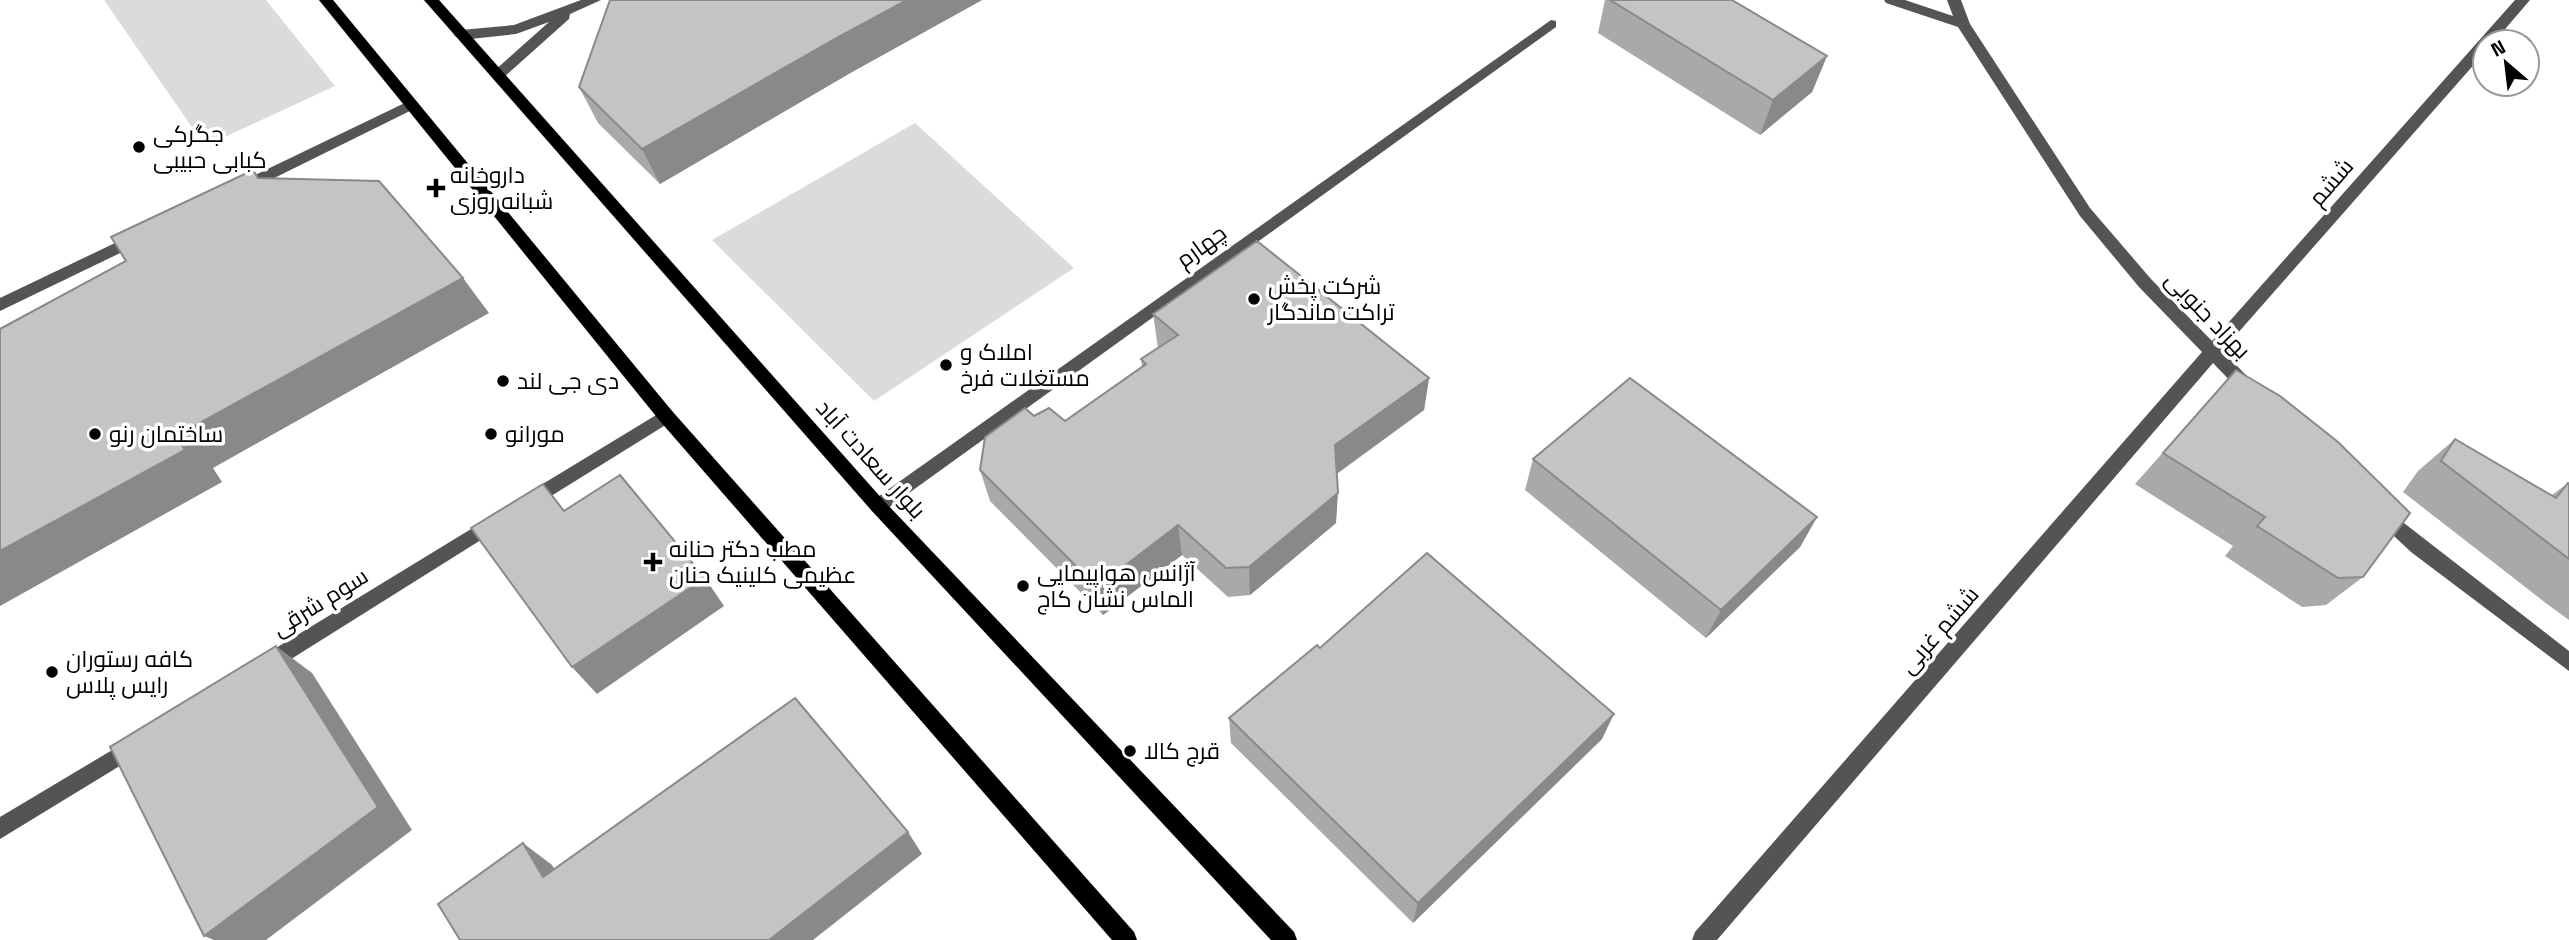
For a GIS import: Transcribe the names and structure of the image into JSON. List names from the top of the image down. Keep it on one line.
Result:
{"streets":{"main road":["بلوار سعادت آباد"],"street":["ششم","چهارم","بهزاد جنوبی","سوم شرقی","ششم غربی"]},"crossings":[["ششم","بهزاد جنوبی"],["ششم","ششم غربی"],["چهارم","بلوار سعادت آباد"],["بهزاد جنوبی","ششم غربی"]],"places":{"other":["جگرکی کبابی حبیبی","شرکت پخش تراکت ماندگار","املاک و مستغلات فرخ","دی جی لند","ساختمان رنو","مورانو","آژانس هواپیمایی الماس نشان کاج","کافه رستوران رایس پلاس","قرج کالا"],"health":["داروخانه شبانه روزی","مطب دکتر حنانه عظیمی کلینیک حنان"]},"north":"top left"}
